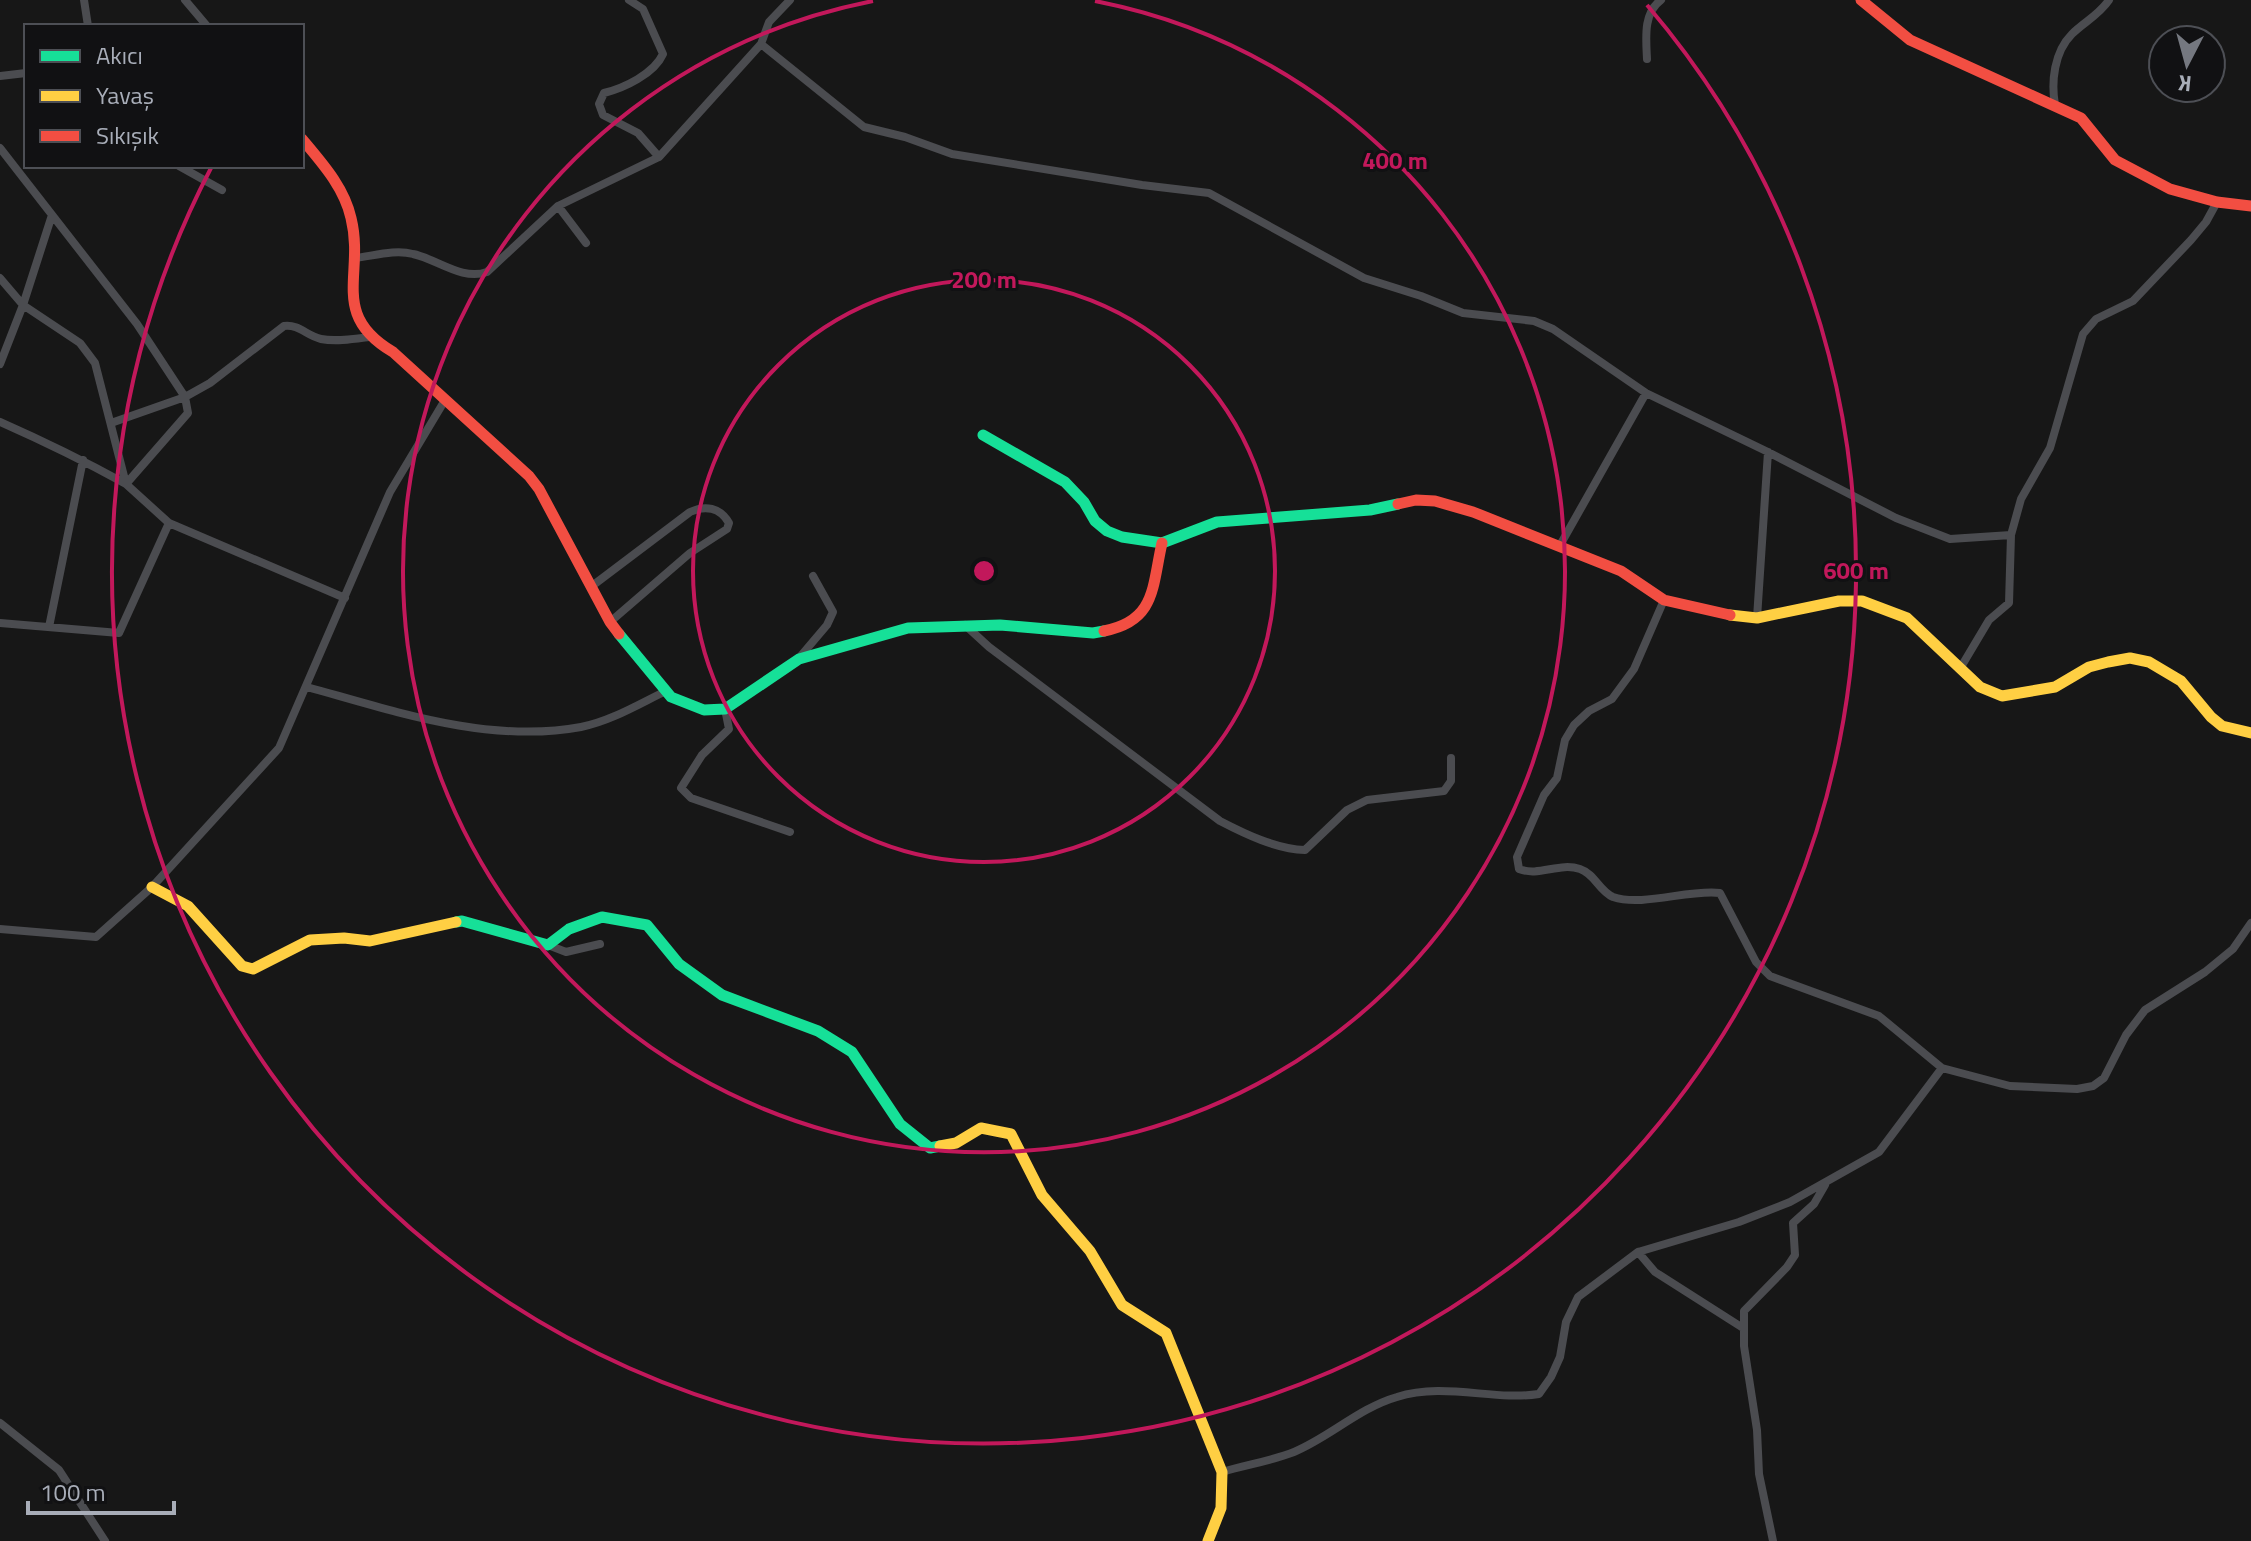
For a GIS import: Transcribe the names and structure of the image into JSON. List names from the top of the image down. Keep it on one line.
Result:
{"legend":["Akıcı","Yavaş","Sıkışık"],"scale_bar":"100 m","north":"bottom","rings":["400 m","200 m","600 m"]}
